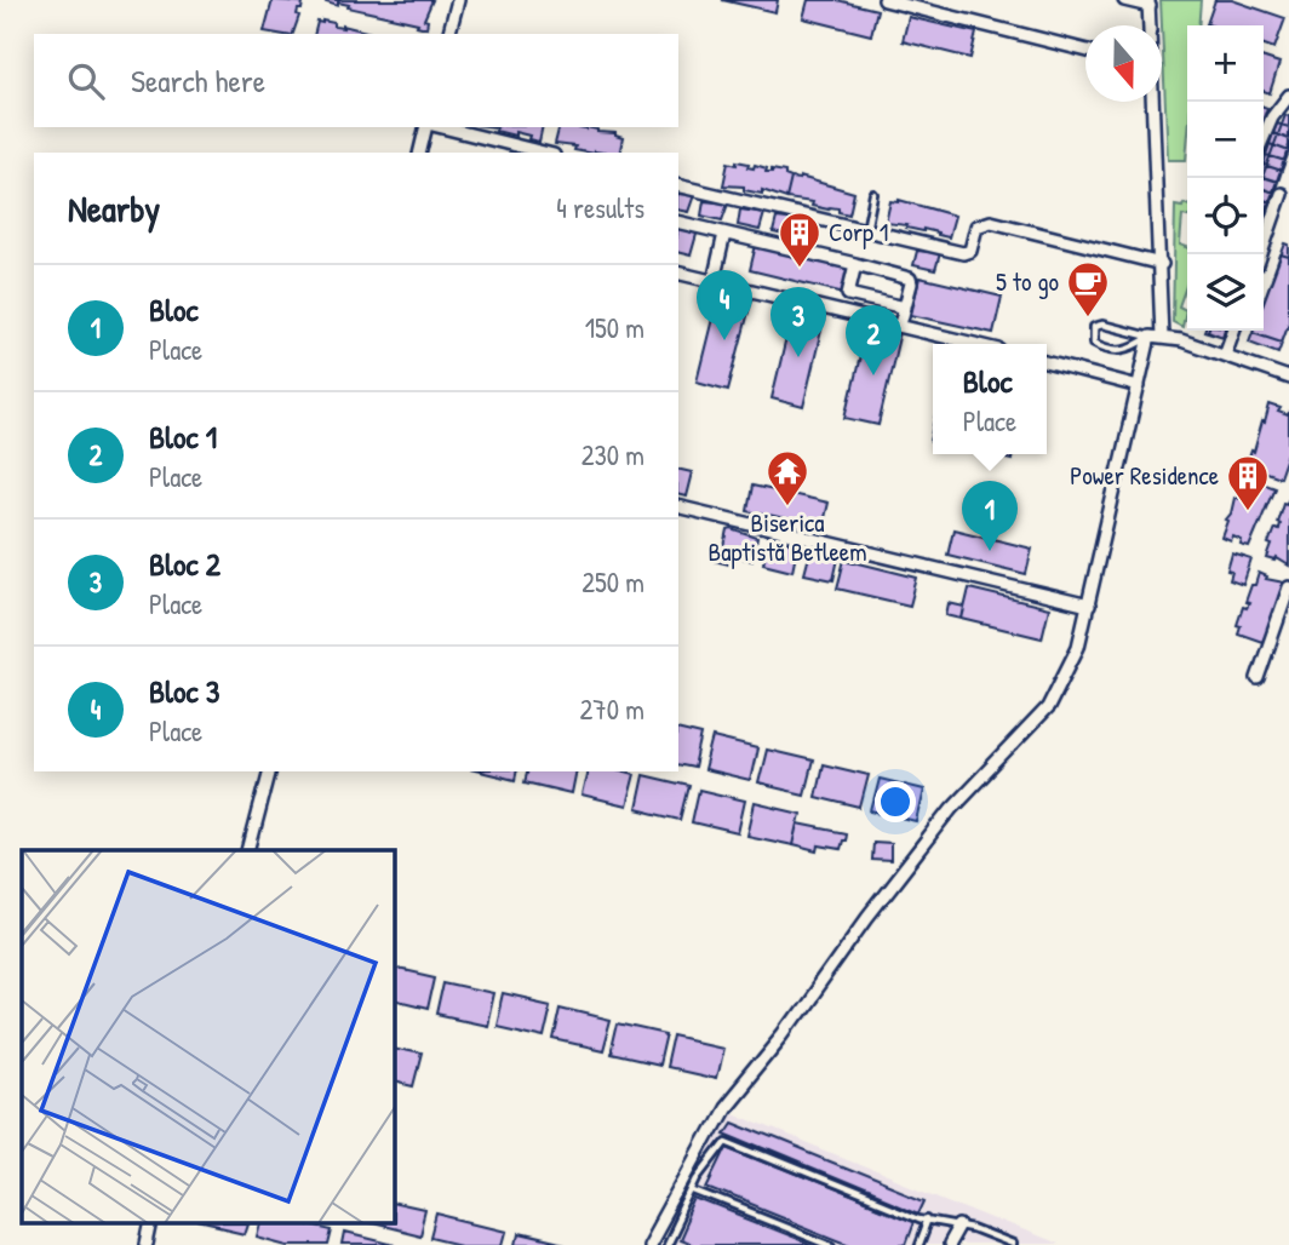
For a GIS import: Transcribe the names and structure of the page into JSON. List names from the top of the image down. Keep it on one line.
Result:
{"places":{"building":["Corp 1","Power Residence"],"cafe":["5 to go"],"temple":["Biserica Baptistă Betleem"]},"north":"bottom","page":{"map_buttons":["+","−"],"search":"Search here","heading":["Nearby","4 results"],"list":[{"mark":"1","name":"Bloc","note":"Place","value":"150 m"},{"mark":"2","name":"Bloc 1","note":"Place","value":"230 m"},{"mark":"3","name":"Bloc 2","note":"Place","value":"250 m"},{"mark":"4","name":"Bloc 3","note":"Place","value":"270 m"}],"pins":["4","3","2","1"],"popup":["Bloc","Place"]}}
